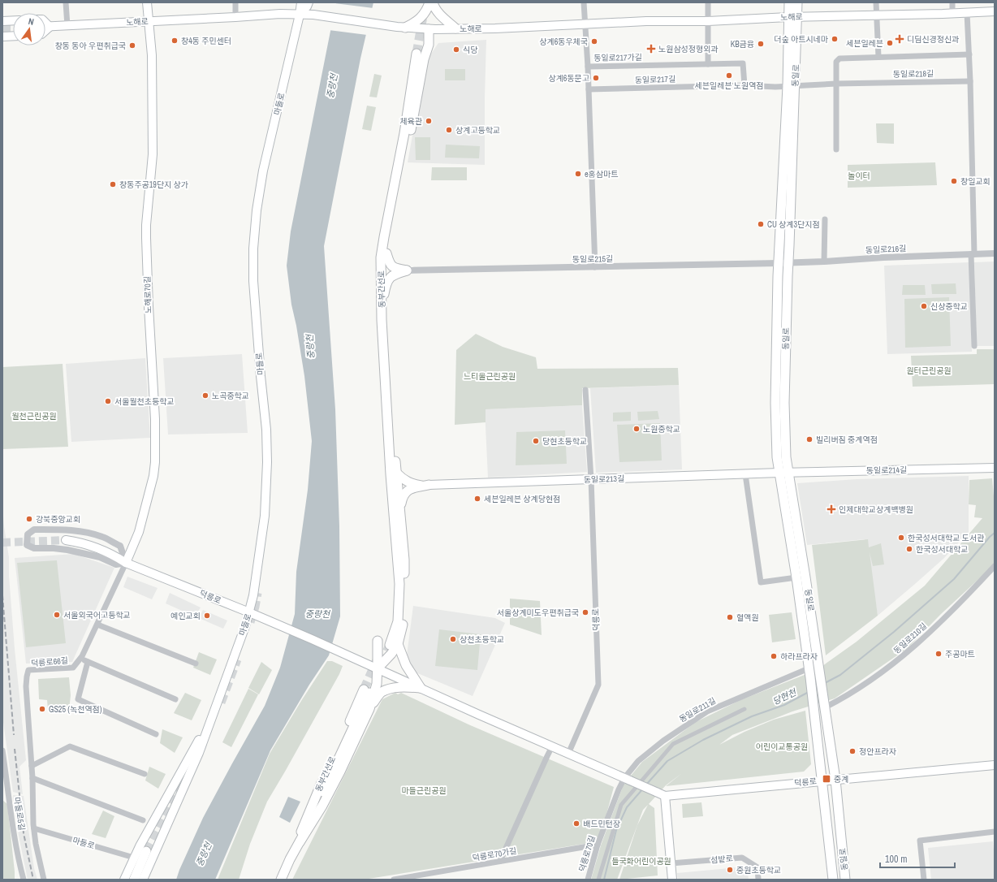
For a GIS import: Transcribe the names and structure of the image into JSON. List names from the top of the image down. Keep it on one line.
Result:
{"streets":{"main road":["노해로","동일로","마들로","동부간선로","노해로70길","동일로214길","동일로213길","덕릉로"],"street":["동일로217가길","동일로218길","동일로217길","동일로216길","동일로215길","동일로210길","덕릉로66길","동일로211길","마들로5길","덕릉로70길","덕릉로70가길","섬밭로"]},"crossings":[["노해로","동일로"],["노해로","마들로"],["노해로","노해로70길"],["동일로217가길","동일로217길"],["동일로218길","동일로"],["동일로218길","동일로217길"],["동일로","동일로217길"],["동일로","동일로216길"],["동일로","동일로215길"],["동일로","동일로214길"],["동일로","동일로213길"],["동일로","덕릉로"],["동일로","동일로210길"],["동일로","동일로211길"],["마들로","덕릉로"],["마들로","덕릉로66길"],["동일로216길","동일로215길"],["노해로70길","덕릉로"],["동일로214길","동일로213길"],["동일로213길","덕릉로"],["덕릉로","동일로211길"],["덕릉로","덕릉로70길"],["동일로211길","덕릉로70길"],["덕릉로70길","덕릉로70가길"]],"water":["중랑천","당현천"],"parks":["놀이터","원터근린공원","느티울근린공원","월천근린공원","어린이교통공원","마들근린공원","들국화어린이공원"],"places":{"other":["더숲 아트시네마","창4동 주민센터","상계6동우체국","세븐일레븐","KB금융","창동 동아 우편취급국","식당","세븐일레븐 노원역점","상계6동문고","체육관","상계고등학교","e홍삼마트","창일교회","창동주공19단지 상가","CU 상계3단지점","신상중학교","노곡중학교","서울월천초등학교","노원중학교","빌리버짐 중계역점","당현초등학교","세븐일레븐 상계당현점","강북중앙교회","한국성서대학교 도서관","한국성서대학교","서울상계미도우편취급국","서울외국어고등학교","예인교회","혈액원","상천초등학교","주공마트","하라프라자","GS25 (녹천역점)","정안프라자","배드민턴장","중원초등학교"],"health":["디딤신경정신과","노원삼성정형외과","인제대학교상계백병원"],"transit":["중계"]},"scale_bar":"100 m","north":"top"}
